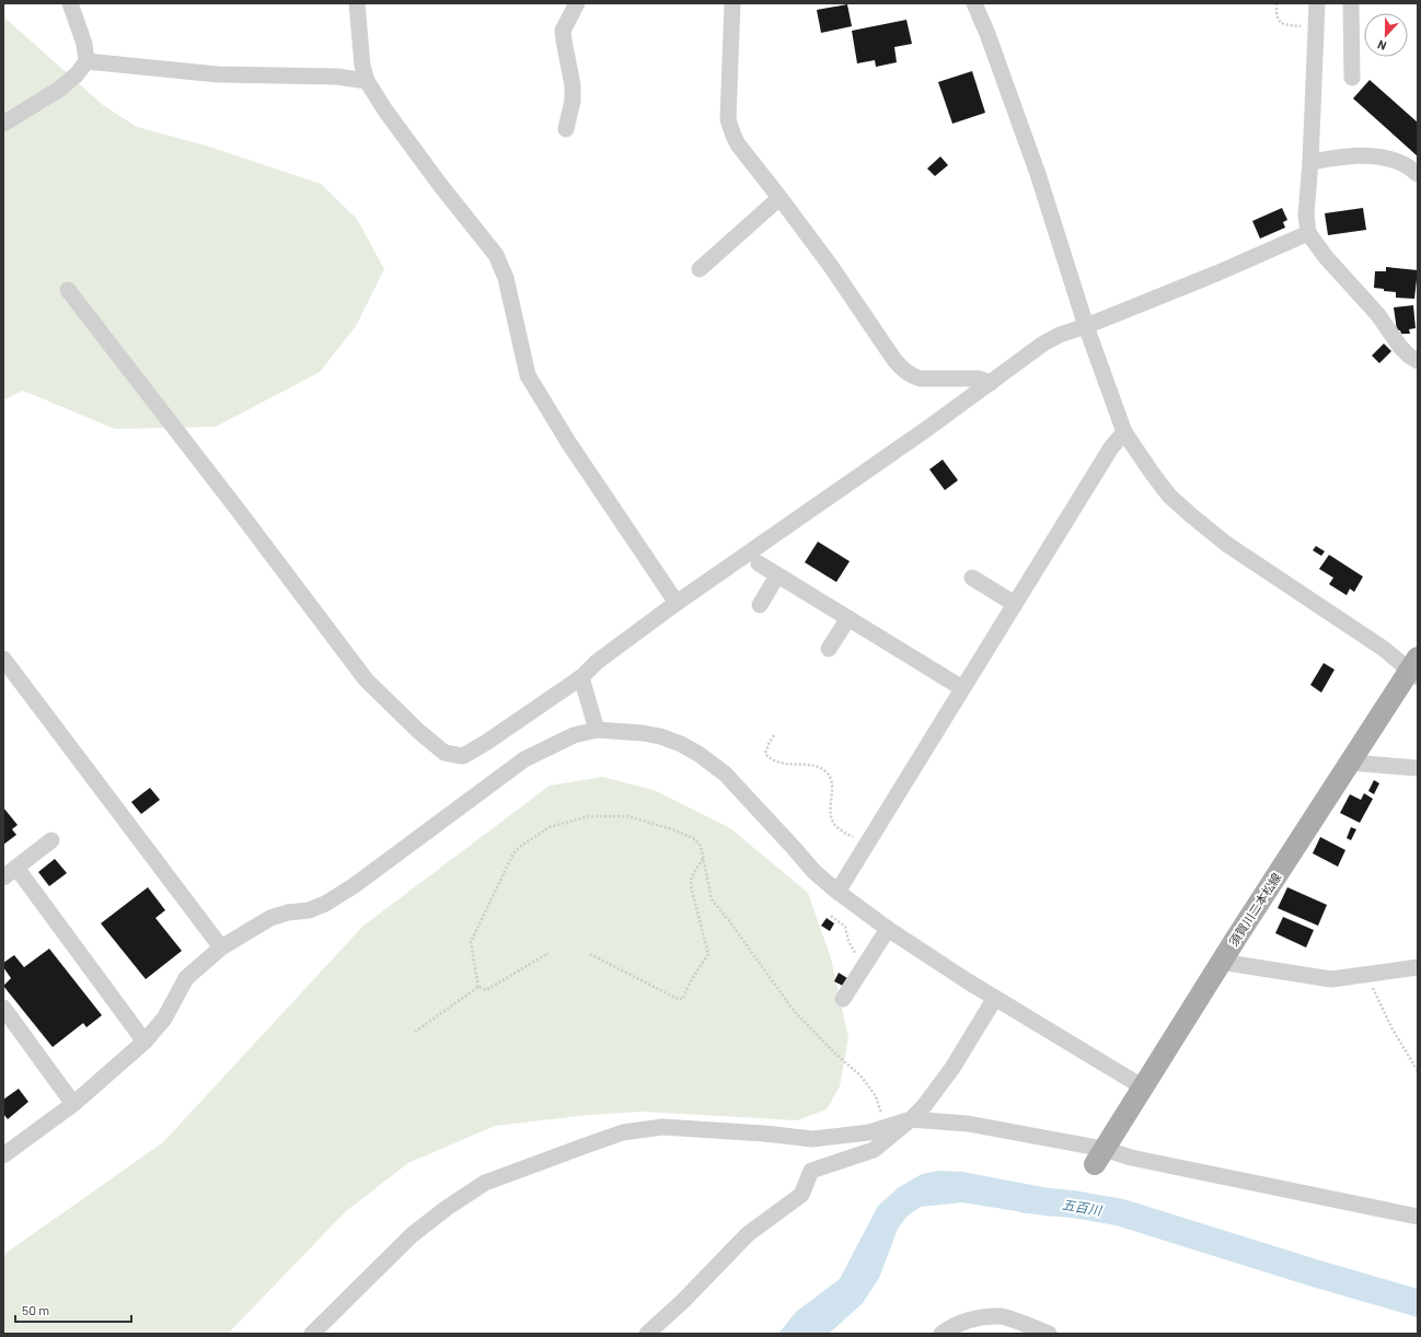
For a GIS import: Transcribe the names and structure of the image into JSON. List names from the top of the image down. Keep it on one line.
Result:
{"streets":{"main road":["須賀川二本松線"]},"water":["五百川"],"scale_bar":"50 m","north":"bottom"}
